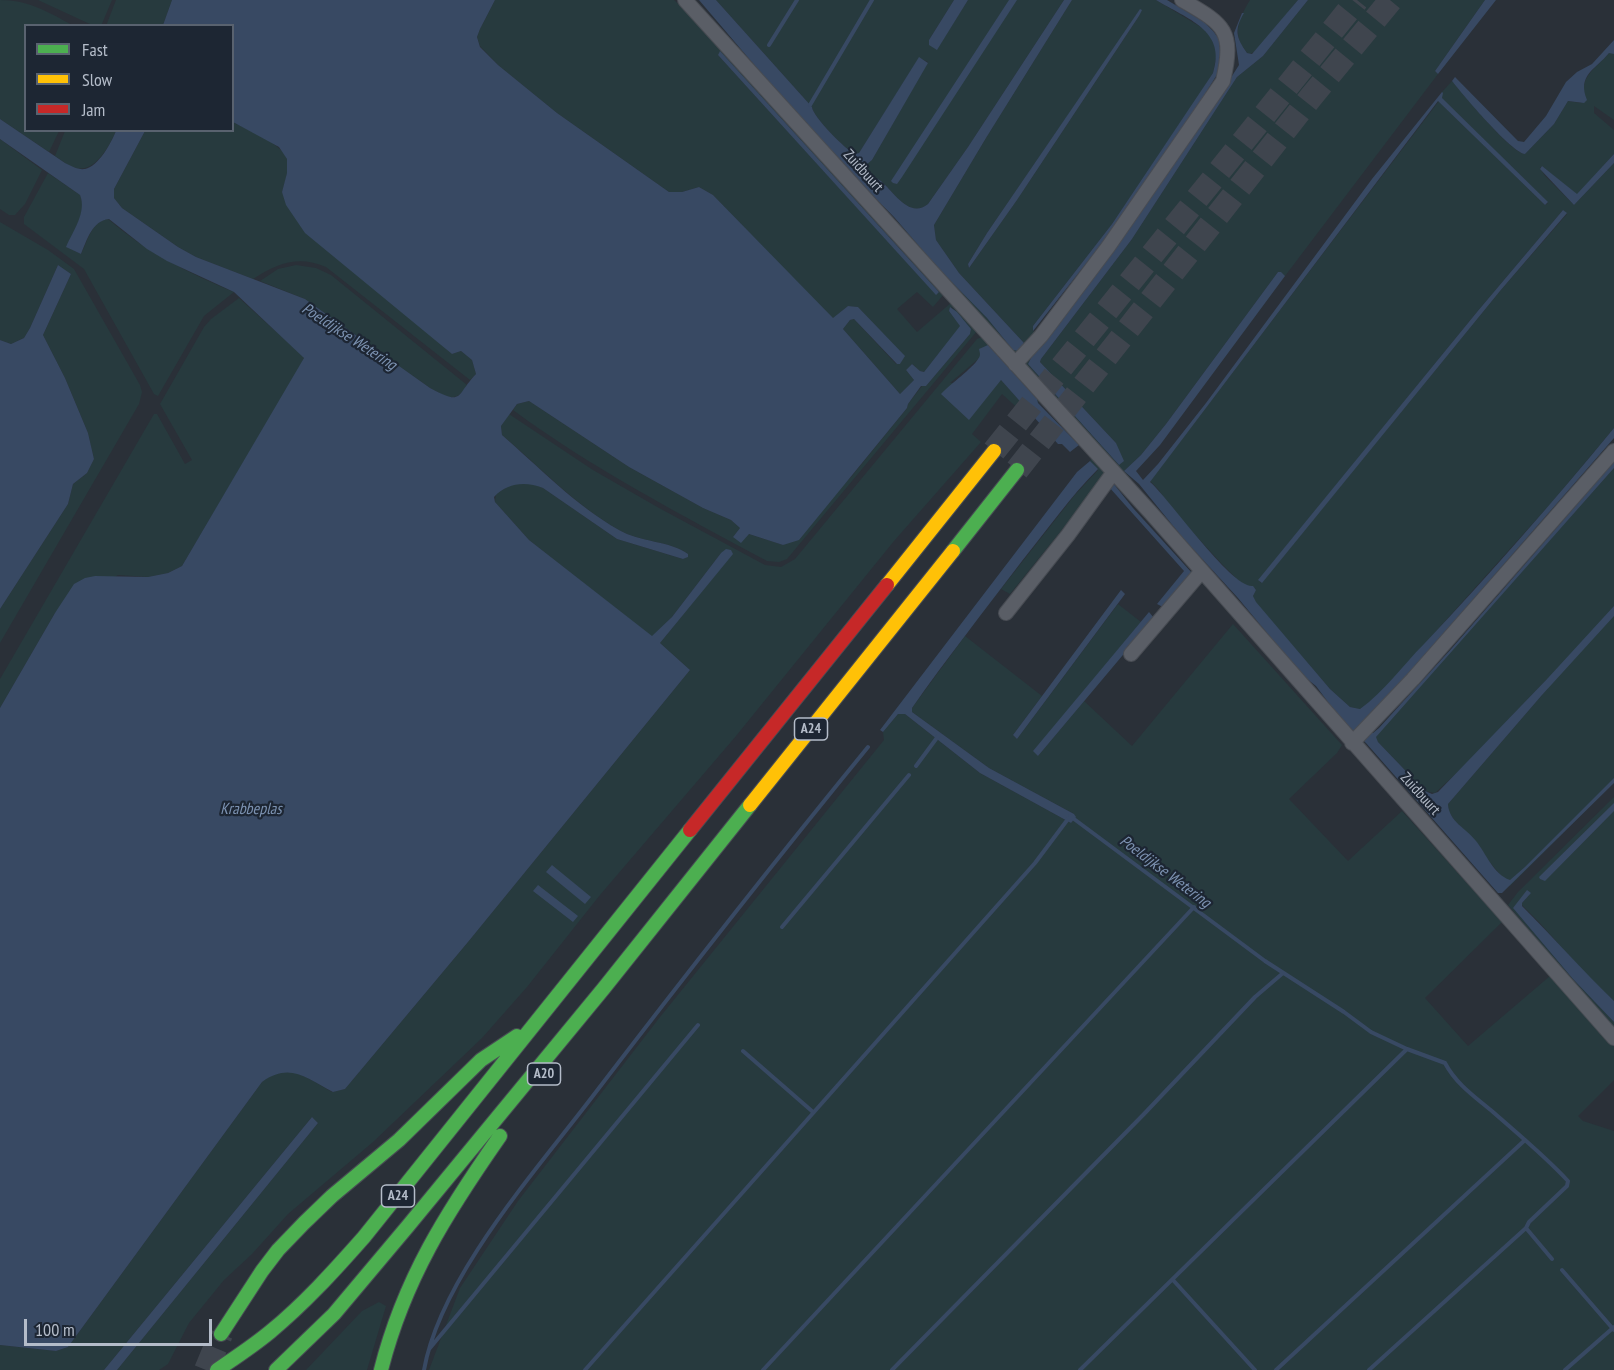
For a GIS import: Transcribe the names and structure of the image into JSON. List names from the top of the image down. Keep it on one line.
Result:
{"streets":{"highway":["A24","A20"],"street":["Zuidbuurt"]},"crossings":[["A24","A20"]],"water":["Poeldijkse Wetering","Krabbeplas"],"legend":["Fast","Slow","Jam"],"scale_bar":"100 m"}
